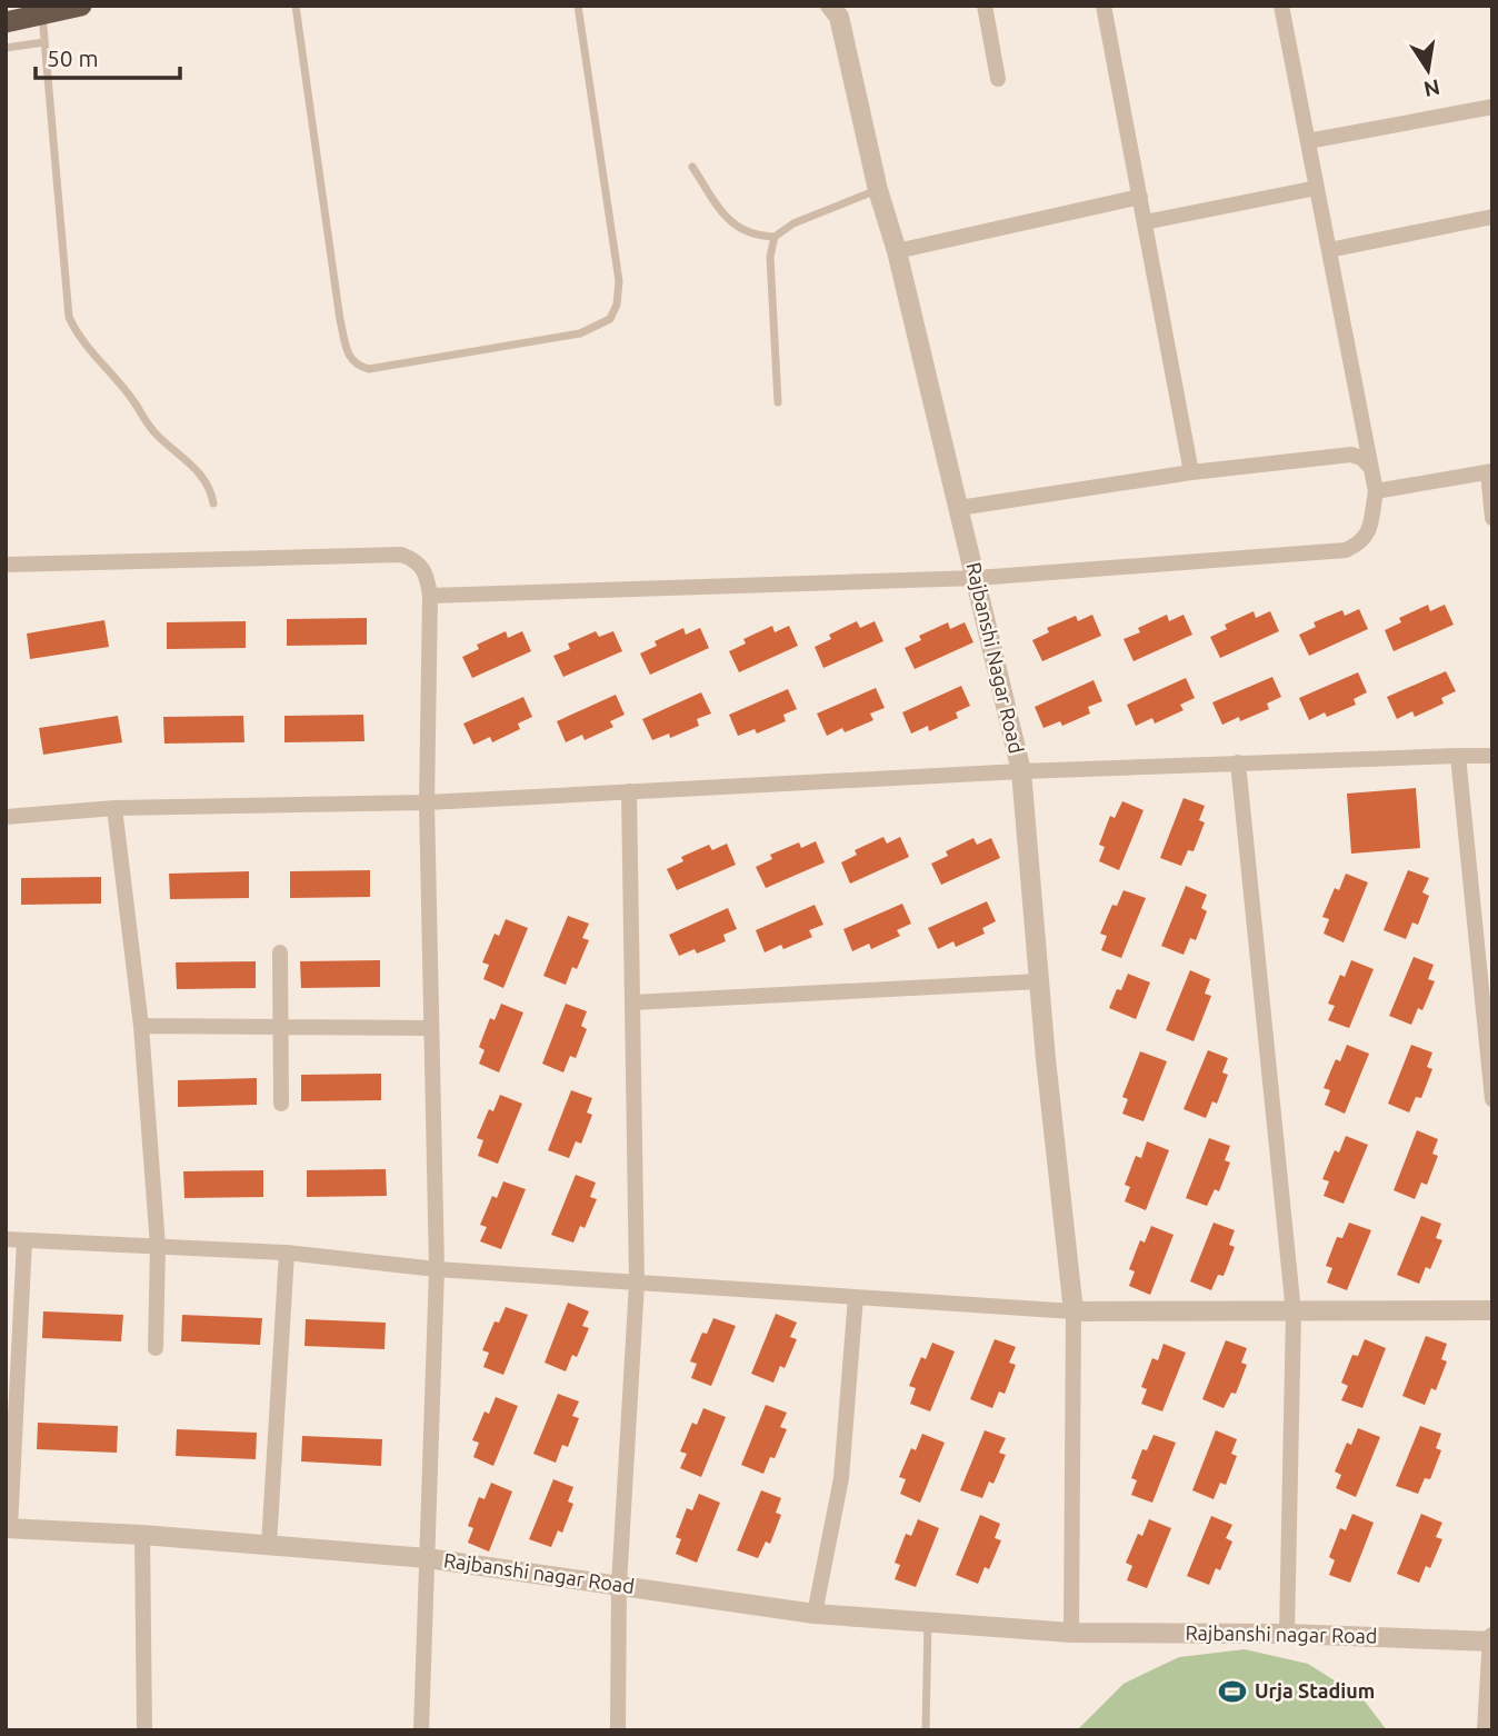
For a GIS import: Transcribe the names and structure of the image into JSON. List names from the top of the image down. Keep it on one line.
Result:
{"streets":{"street":["Rajbanshi Nagar Road","Rajbanshi nagar Road"]},"places":{"sports":["Urja Stadium"]},"scale_bar":"50 m","north":"bottom"}
